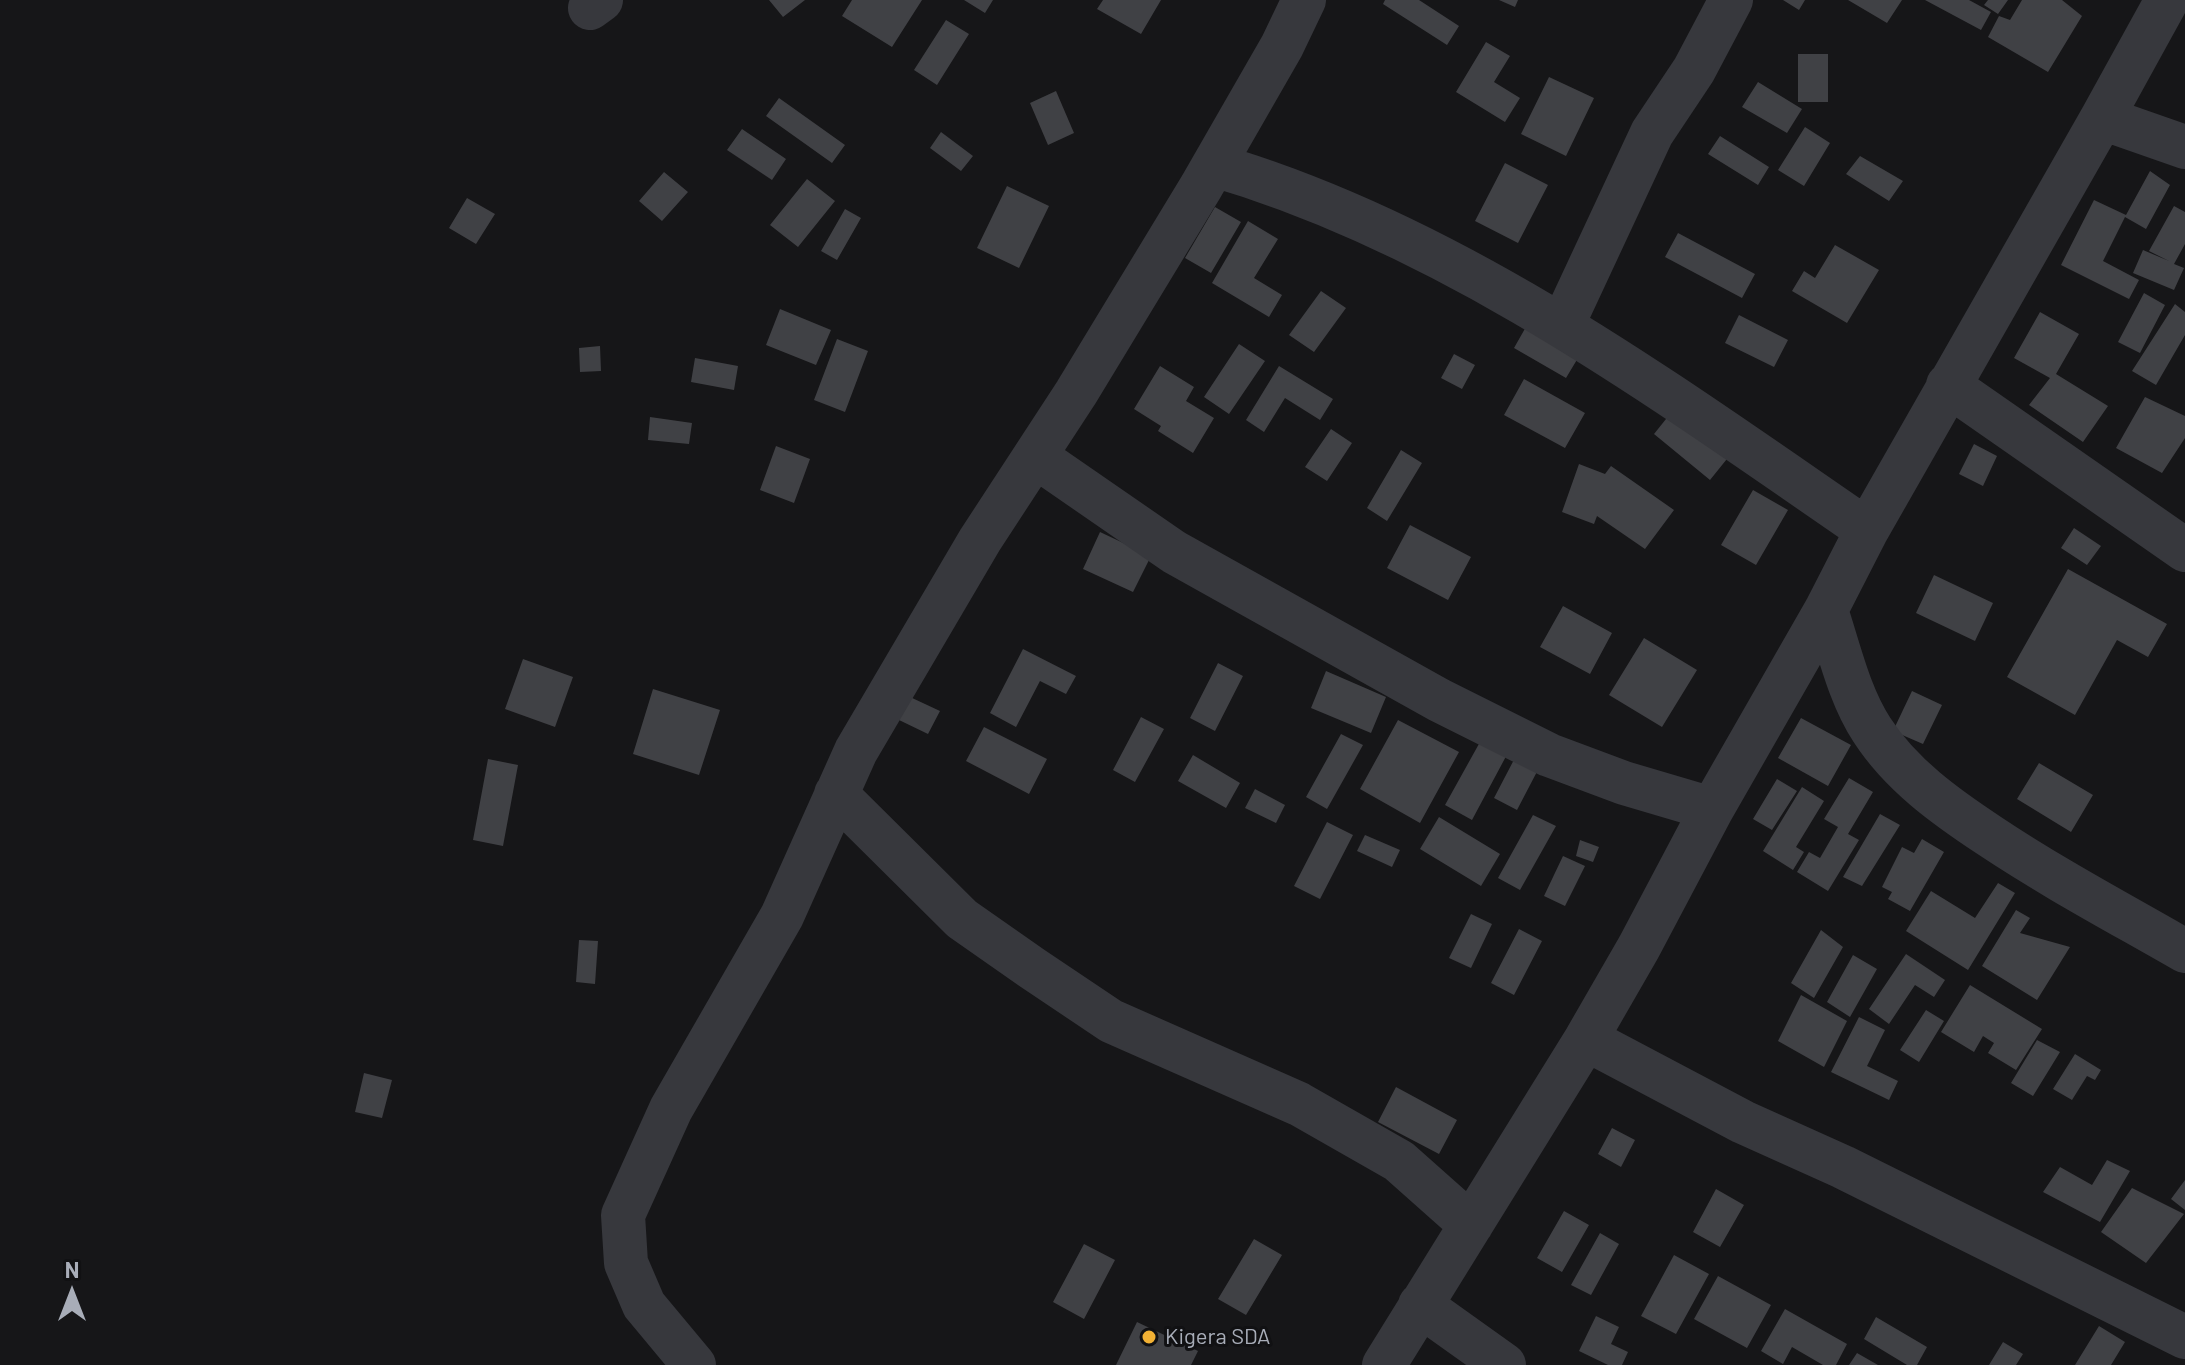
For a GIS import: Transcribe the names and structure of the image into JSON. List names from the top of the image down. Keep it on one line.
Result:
{"places":["Kigera SDA"],"north":"top"}
